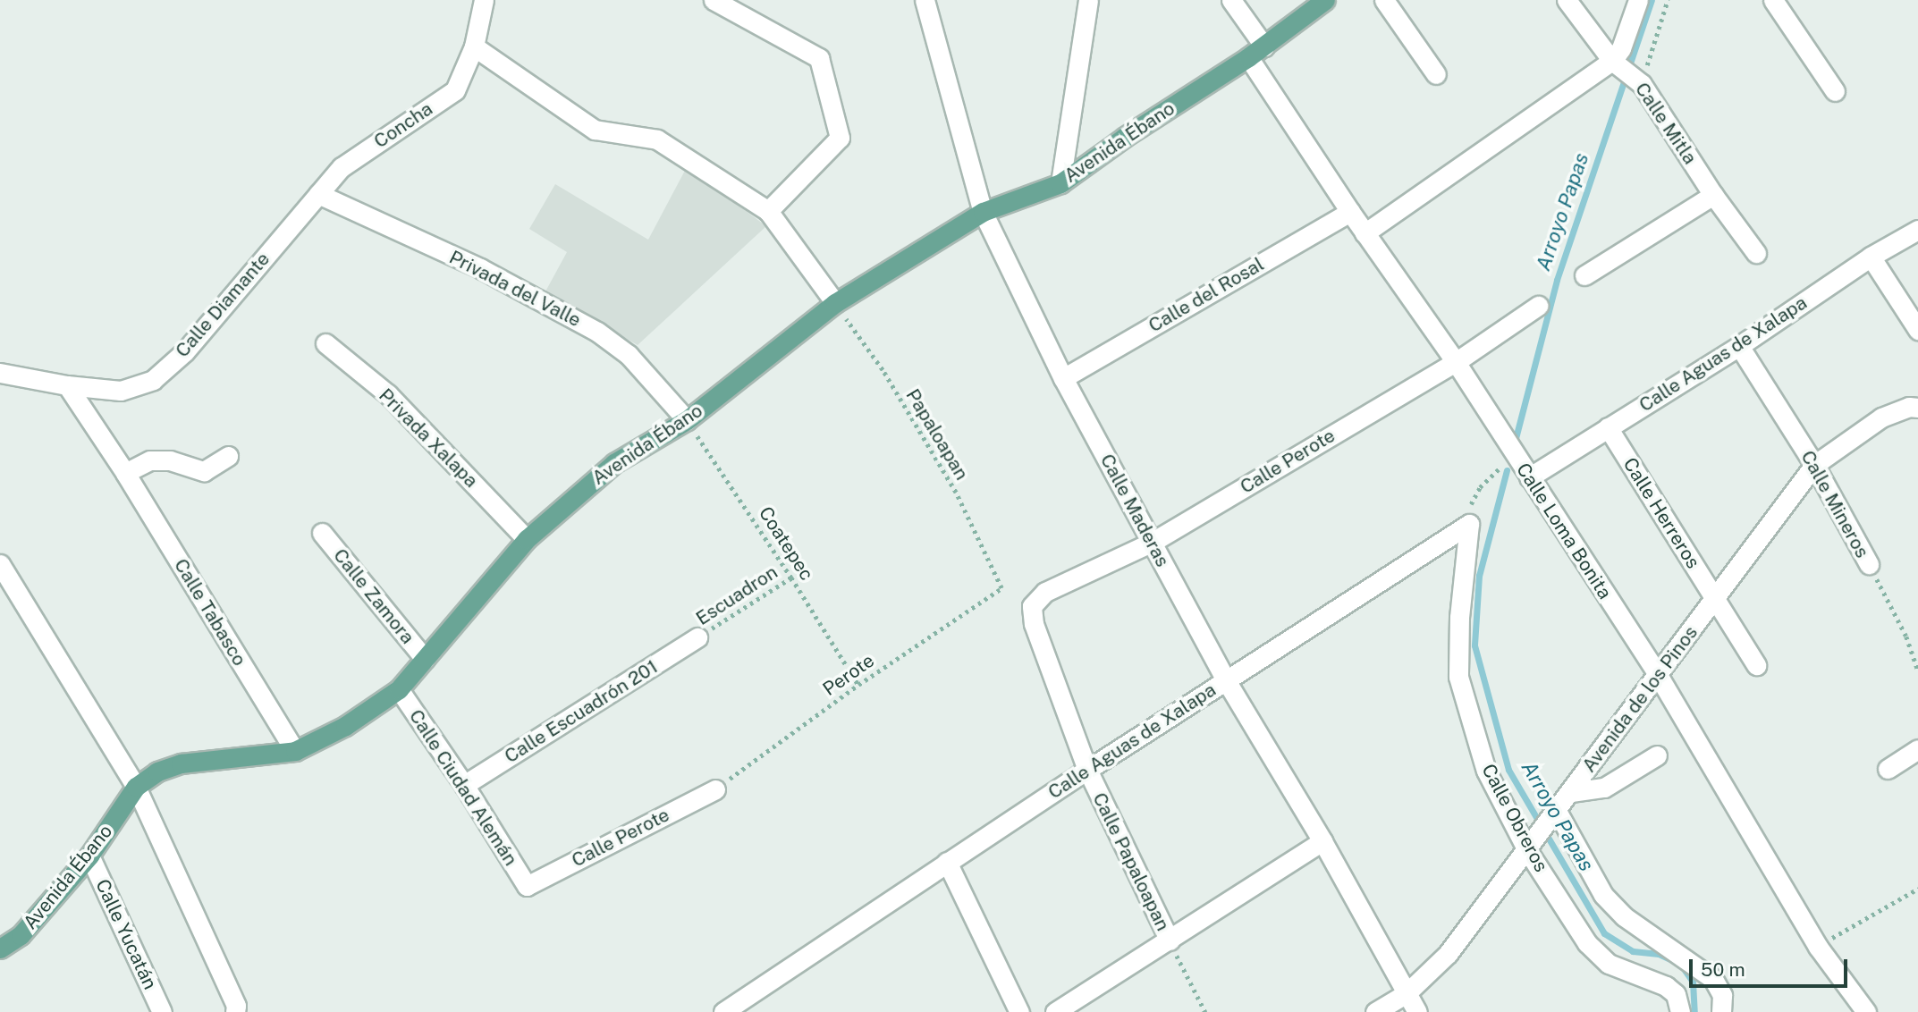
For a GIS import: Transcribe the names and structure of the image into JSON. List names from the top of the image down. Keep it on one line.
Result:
{"streets":{"main road":["Avenida Ébano"],"street":["Calle Mitla","Concha","Privada del Valle","Calle del Rosal","Calle Diamante","Calle Aguas de Xalapa","Privada Xalapa","Calle Perote","Calle Mineros","Calle Maderas","Calle Herreros","Calle Loma Bonita","Calle Zamora","Calle Tabasco","Avenida de los Pinos","Calle Escuadrón 201","Calle Ciudad Alemán","Calle Obreros","Calle Papaloapan","Calle Yucatán"],"path":["Papaloapan","Coatepec","Escuadron","Perote"]},"crossings":[["Concha","Privada del Valle"],["Concha","Calle Diamante"],["Avenida Ébano","Privada del Valle"],["Avenida Ébano","Papaloapan"],["Avenida Ébano","Privada Xalapa"],["Avenida Ébano","Calle Maderas"],["Avenida Ébano","Calle Loma Bonita"],["Avenida Ébano","Coatepec"],["Avenida Ébano","Calle Zamora"],["Avenida Ébano","Calle Tabasco"],["Avenida Ébano","Calle Ciudad Alemán"],["Avenida Ébano","Calle Yucatán"],["Privada del Valle","Calle Diamante"],["Privada del Valle","Coatepec"],["Calle del Rosal","Calle Maderas"],["Calle del Rosal","Calle Loma Bonita"],["Calle Diamante","Calle Tabasco"],["Calle Aguas de Xalapa","Calle Mineros"],["Calle Aguas de Xalapa","Calle Maderas"],["Calle Aguas de Xalapa","Calle Herreros"],["Calle Aguas de Xalapa","Calle Loma Bonita"],["Calle Aguas de Xalapa","Calle Obreros"],["Calle Aguas de Xalapa","Calle Papaloapan"],["Papaloapan","Perote"],["Calle Perote","Calle Maderas"],["Calle Perote","Calle Loma Bonita"],["Calle Perote","Perote"],["Calle Perote","Calle Ciudad Alemán"],["Calle Perote","Calle Papaloapan"],["Calle Mineros","Avenida de los Pinos"],["Calle Maderas","Avenida de los Pinos"],["Calle Herreros","Avenida de los Pinos"],["Calle Loma Bonita","Avenida de los Pinos"],["Coatepec","Escuadron"],["Coatepec","Perote"],["Escuadron","Calle Escuadrón 201"],["Avenida de los Pinos","Calle Obreros"],["Calle Escuadrón 201","Calle Ciudad Alemán"]],"water":["Arroyo Papas"],"scale_bar":"50 m"}
